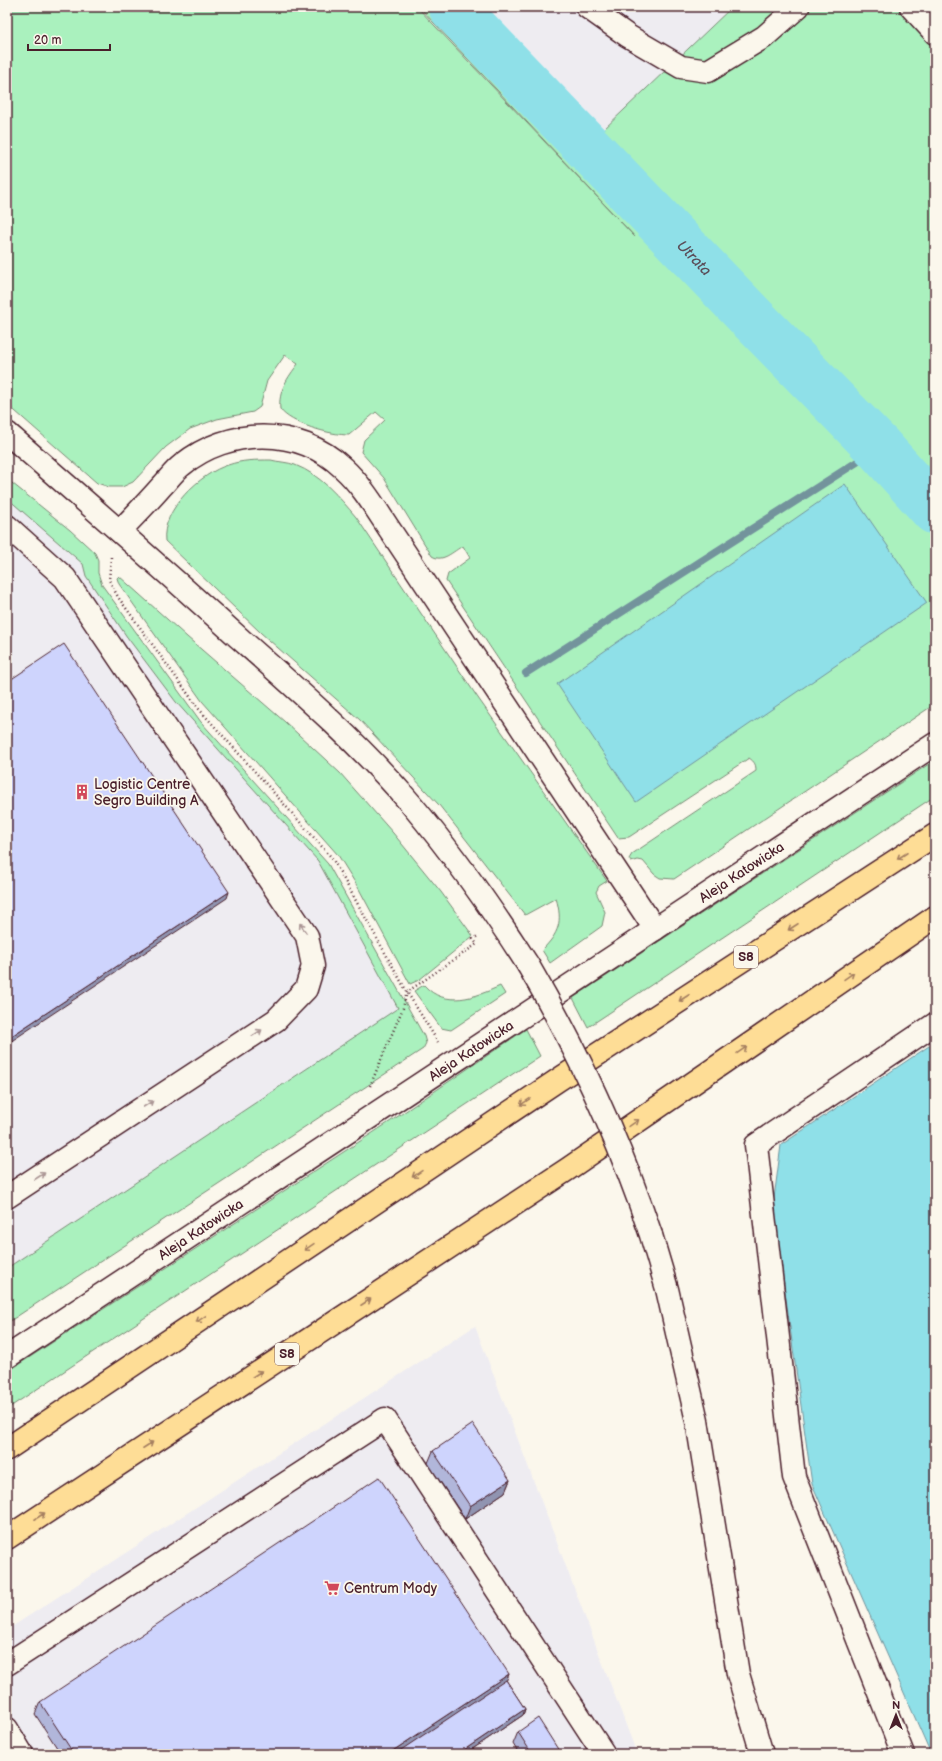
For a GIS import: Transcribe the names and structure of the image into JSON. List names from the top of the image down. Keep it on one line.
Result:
{"streets":{"highway":["S8"],"street":["Aleja Katowicka"]},"water":["Utrata"],"places":{"building":["Logistic Centre Segro Building A"],"supermarket":["Centrum Mody"]},"scale_bar":"20 m","north":"top"}
